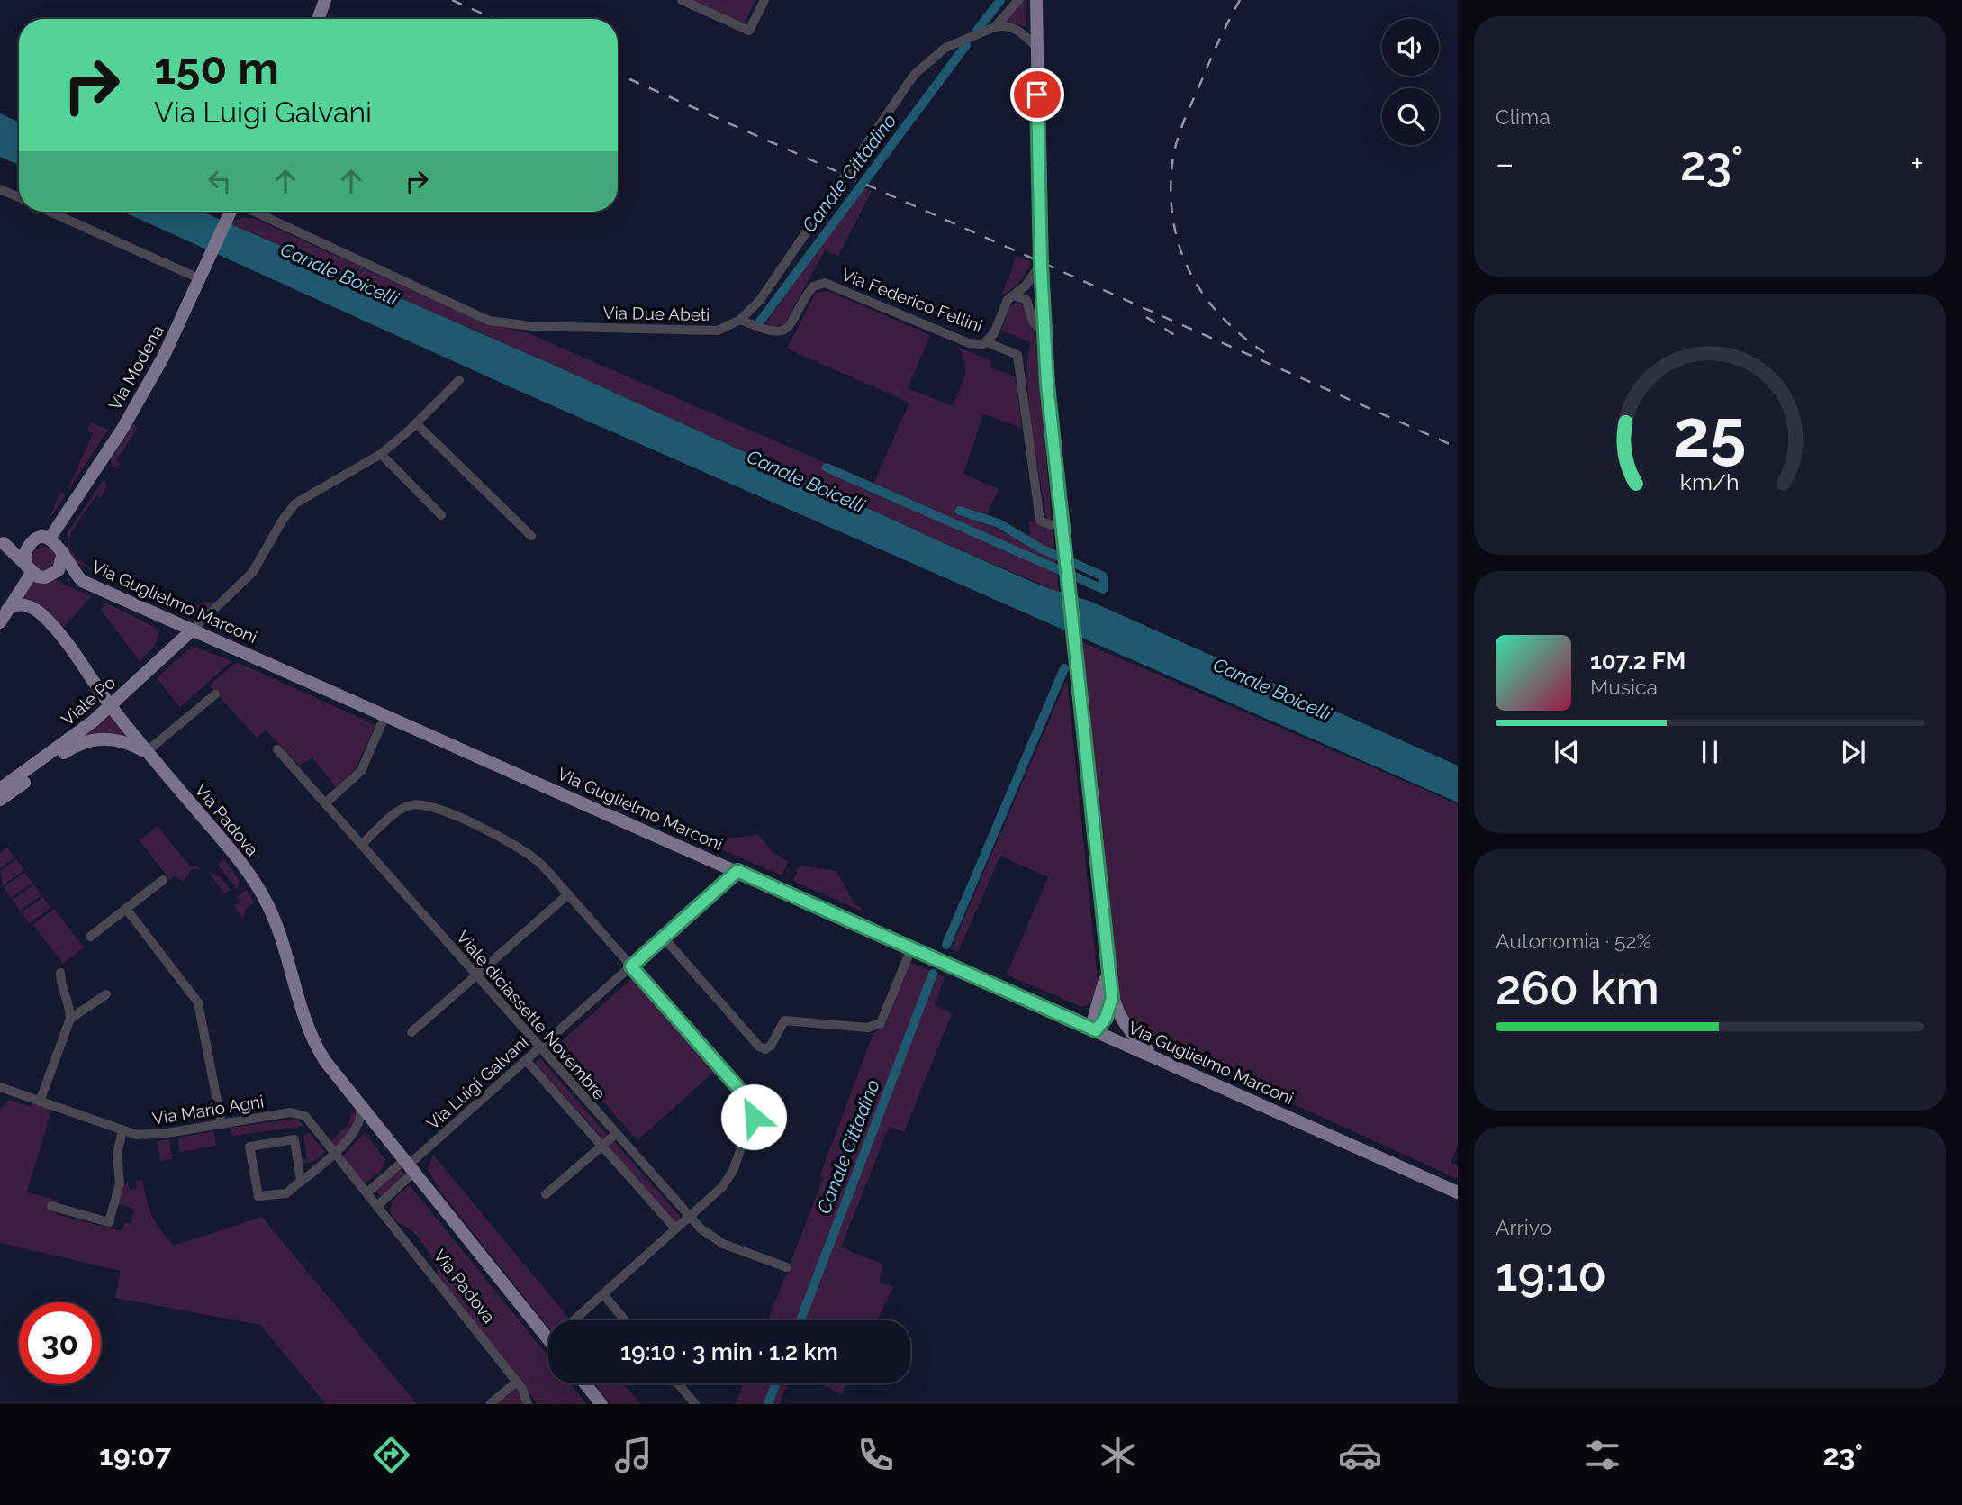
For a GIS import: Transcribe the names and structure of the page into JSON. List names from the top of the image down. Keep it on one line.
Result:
{"streets":{"main road":["Via Modena","Via Guglielmo Marconi","Viale Po","Via Padova"],"street":["Via Federico Fellini","Via Due Abeti","Viale diciassette Novembre","Via Luigi Galvani","Via Mario Agni"]},"crossings":[["Via Federico Fellini","Via Due Abeti"],["Via Modena","Via Guglielmo Marconi"],["Via Guglielmo Marconi","Viale Po"],["Via Guglielmo Marconi","Via Luigi Galvani"],["Viale Po","Via Padova"],["Via Padova","Via Luigi Galvani"],["Via Padova","Via Mario Agni"],["Viale diciassette Novembre","Via Luigi Galvani"]],"water":["Canale Cittadino","Canale Boicelli"],"page":{"tile":["Clima",["Autonomia · 52%","260 km"],["Arrivo","19:10"]],"turn":["150 m","Via Luigi Galvani"],"heat":["−","23°","+"],"song":["107.2 FM","Musica"],"limit":"30","trip":"19:10 · 3 min · 1.2 km","tabs":["19:07","23°"],"gauge":["25","km/h"]}}
